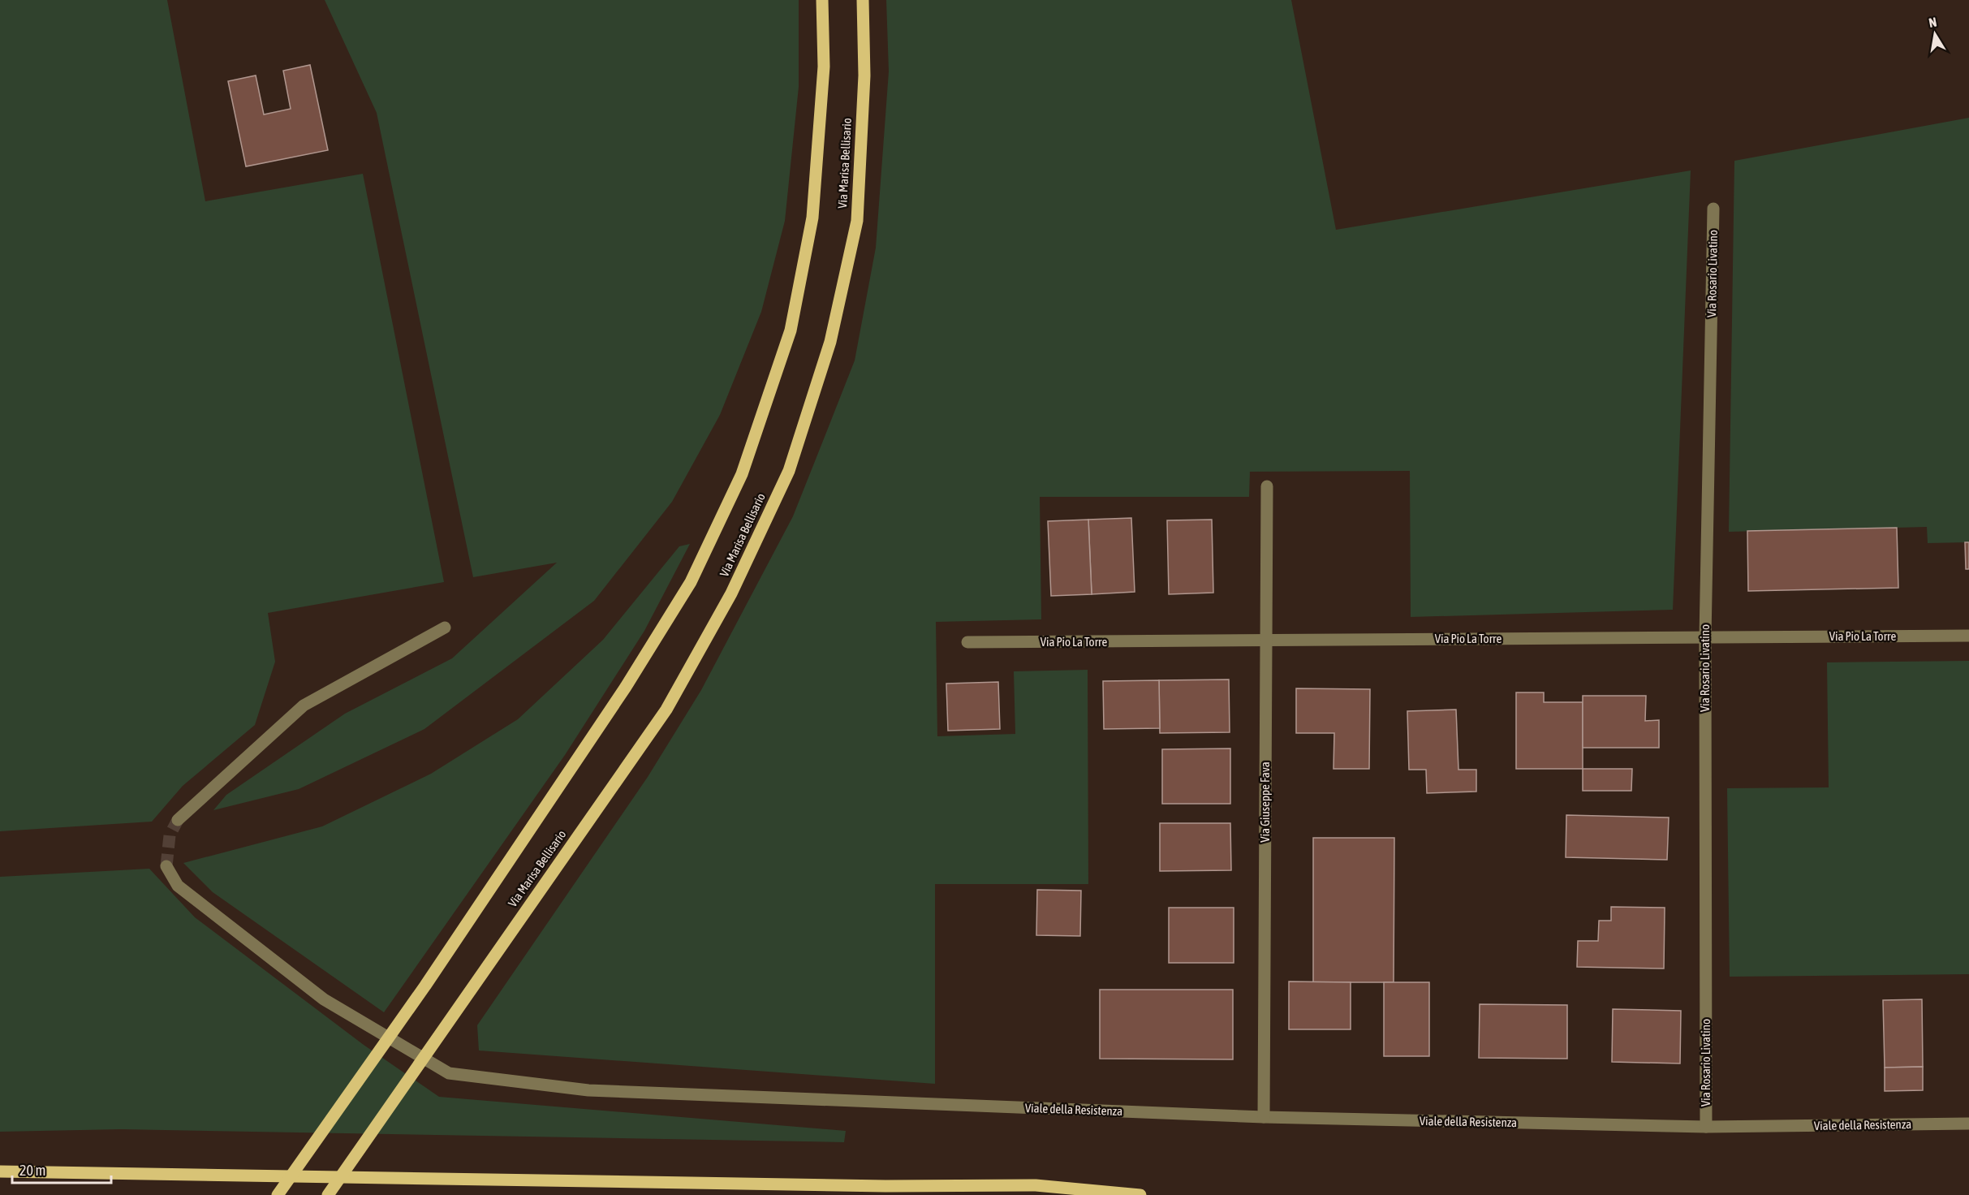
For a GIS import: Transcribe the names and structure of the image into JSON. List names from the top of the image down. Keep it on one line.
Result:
{"streets":{"main road":["Via Marisa Bellisario"],"street":["Via Rosario Livatino","Via Pio La Torre","Via Giuseppe Fava","Viale della Resistenza"]},"crossings":[["Via Rosario Livatino","Via Pio La Torre"],["Via Rosario Livatino","Viale della Resistenza"],["Via Pio La Torre","Via Giuseppe Fava"],["Via Giuseppe Fava","Viale della Resistenza"]],"scale_bar":"20 m","north":"top"}
